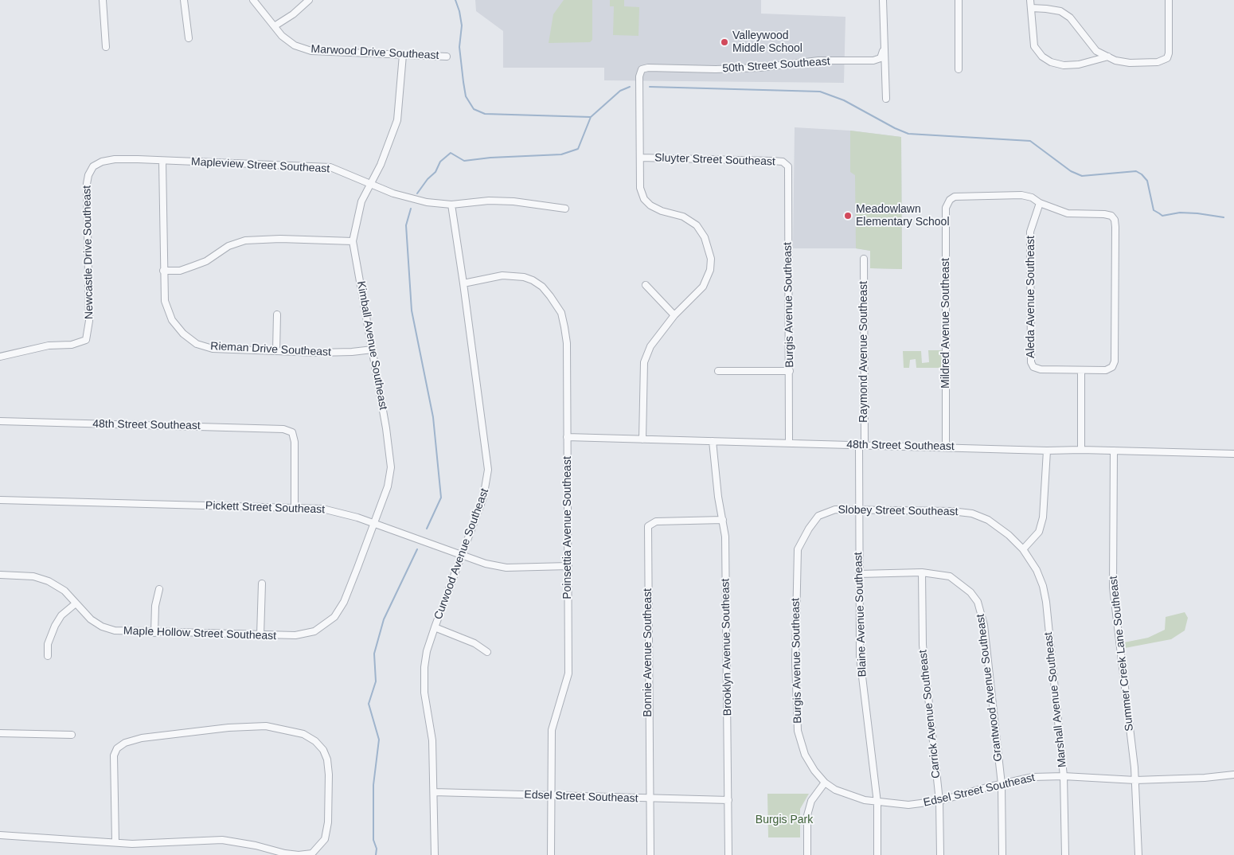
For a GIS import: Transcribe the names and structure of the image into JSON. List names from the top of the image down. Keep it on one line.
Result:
{"streets":{"street":["Marwood Drive Southeast","50th Street Southeast","Sluyter Street Southeast","Mapleview Street Southeast","Newcastle Drive Southeast","Aleda Avenue Southeast","Burgis Avenue Southeast","Mildred Avenue Southeast","Kimball Avenue Southeast","Rieman Drive Southeast","Raymond Avenue Southeast","48th Street Southeast","Pickett Street Southeast","Slobey Street Southeast","Poinsettia Avenue Southeast","Curwood Avenue Southeast","Blaine Avenue Southeast","Maple Hollow Street Southeast","Brooklyn Avenue Southeast","Bonnie Avenue Southeast","Summer Creek Lane Southeast","Grantwood Avenue Southeast","Marshall Avenue Southeast","Carrick Avenue Southeast","Edsel Street Southeast"]},"crossings":[["Marwood Drive Southeast","Kimball Avenue Southeast"],["50th Street Southeast","Sluyter Street Southeast"],["Sluyter Street Southeast","Burgis Avenue Southeast"],["Mapleview Street Southeast","Newcastle Drive Southeast"],["Mapleview Street Southeast","Kimball Avenue Southeast"],["Mapleview Street Southeast","Rieman Drive Southeast"],["Mapleview Street Southeast","Curwood Avenue Southeast"],["Aleda Avenue Southeast","Mildred Avenue Southeast"],["Burgis Avenue Southeast","48th Street Southeast"],["Burgis Avenue Southeast","Slobey Street Southeast"],["Burgis Avenue Southeast","Edsel Street Southeast"],["Mildred Avenue Southeast","48th Street Southeast"],["Kimball Avenue Southeast","Rieman Drive Southeast"],["Kimball Avenue Southeast","Pickett Street Southeast"],["Kimball Avenue Southeast","Maple Hollow Street Southeast"],["Raymond Avenue Southeast","48th Street Southeast"],["Raymond Avenue Southeast","Blaine Avenue Southeast"],["48th Street Southeast","Pickett Street Southeast"],["48th Street Southeast","Poinsettia Avenue Southeast"],["48th Street Southeast","Blaine Avenue Southeast"],["48th Street Southeast","Brooklyn Avenue Southeast"],["48th Street Southeast","Summer Creek Lane Southeast"],["Pickett Street Southeast","Poinsettia Avenue Southeast"],["Pickett Street Southeast","Curwood Avenue Southeast"],["Slobey Street Southeast","Blaine Avenue Southeast"],["Slobey Street Southeast","Marshall Avenue Southeast"],["Poinsettia Avenue Southeast","Curwood Avenue Southeast"],["Poinsettia Avenue Southeast","Edsel Street Southeast"],["Curwood Avenue Southeast","Edsel Street Southeast"],["Blaine Avenue Southeast","Grantwood Avenue Southeast"],["Blaine Avenue Southeast","Edsel Street Southeast"],["Brooklyn Avenue Southeast","Bonnie Avenue Southeast"],["Brooklyn Avenue Southeast","Edsel Street Southeast"],["Bonnie Avenue Southeast","Edsel Street Southeast"],["Summer Creek Lane Southeast","Edsel Street Southeast"],["Grantwood Avenue Southeast","Carrick Avenue Southeast"],["Grantwood Avenue Southeast","Edsel Street Southeast"],["Marshall Avenue Southeast","Edsel Street Southeast"],["Carrick Avenue Southeast","Edsel Street Southeast"]],"parks":["Burgis Park"],"places":["Valleywood Middle School","Meadowlawn Elementary School"]}
